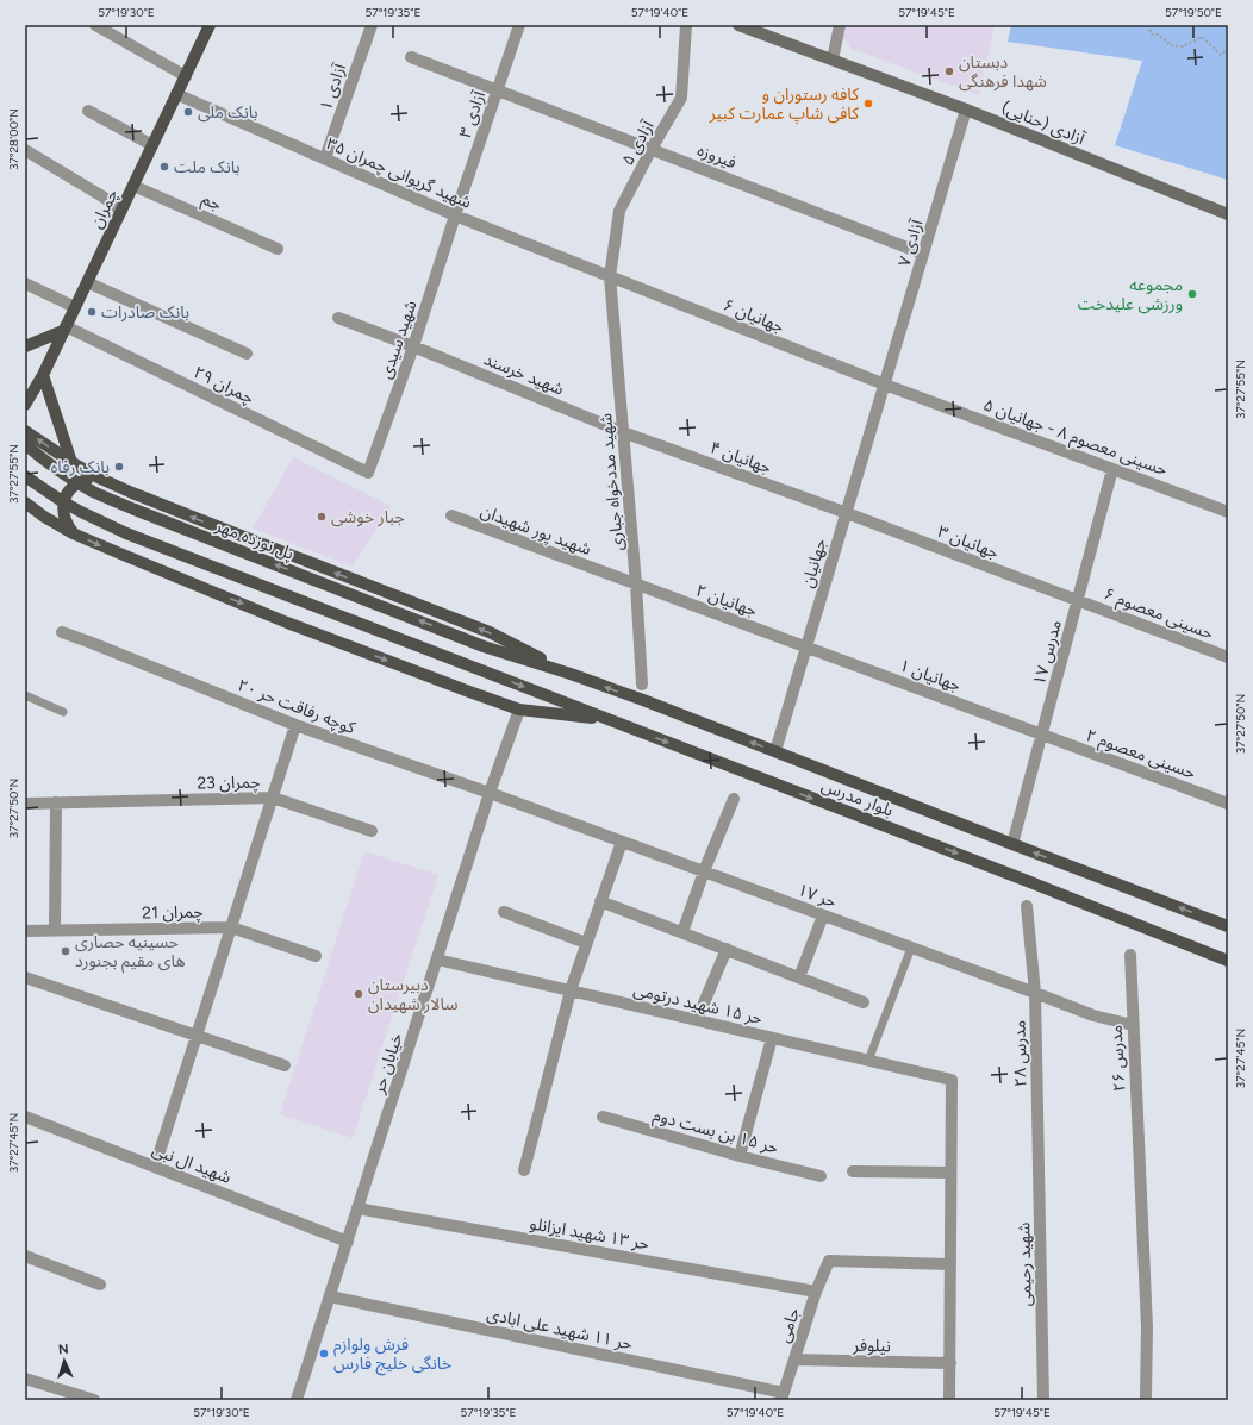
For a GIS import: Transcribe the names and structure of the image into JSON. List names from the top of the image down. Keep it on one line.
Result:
{"streets":{"main road":["آزادی (حنایی)","چمران","پل نوزده مهر","بلوار مدرس"],"street":["آزادی ۱","آزادی ۳","آزادی ۵","فیروزه","شهید گریوانی چمران ۳۵","جم","آزادی ۷","جهانیان ۶","شهید سیدی","شهید خرسند","چمران ۲۹","حسینی معصوم ۸ - جهانیان ۵","جهانیان ۴","شهید مددخواه جباری","شهید پور شهیدان","جهانیان ۳","جهانیان","جهانیان ۲","حسینی معصوم ۶","مدرس ۱۷","جهانیان ۱","کوچه رفاقت حر ۲۰","حسینی معصوم ۲","چمران 23","حر ۱۷","چمران 21","حر ۱۵ شهید درتومی","مدرس ۲۸","مدرس ۲۶","خیابان حر","حر ۱۵ بن بست دوم","شهید ال نبی","حر ۱۳ شهید ایزانلو","شهید رحیمی","جامی","حر ۱۱ شهید علی ابادی","نیلوفر"]},"crossings":[["آزادی ۱","شهید گریوانی چمران ۳۵"],["آزادی ۳","فیروزه"],["آزادی ۳","شهید گریوانی چمران ۳۵"],["آزادی ۳","شهید سیدی"],["آزادی (حنایی)","آزادی ۷"],["آزادی ۵","فیروزه"],["آزادی ۵","شهید گریوانی چمران ۳۵"],["آزادی ۵","جهانیان ۶"],["آزادی ۵","شهید مددخواه جباری"],["فیروزه","آزادی ۷"],["شهید گریوانی چمران ۳۵","چمران"],["شهید گریوانی چمران ۳۵","جهانیان ۶"],["شهید گریوانی چمران ۳۵","شهید سیدی"],["شهید گریوانی چمران ۳۵","شهید مددخواه جباری"],["جم","چمران"],["چمران","چمران ۲۹"],["آزادی ۷","جهانیان ۶"],["آزادی ۷","حسینی معصوم ۸ - جهانیان ۵"],["آزادی ۷","جهانیان"],["جهانیان ۶","حسینی معصوم ۸ - جهانیان ۵"],["جهانیان ۶","شهید مددخواه جباری"],["جهانیان ۶","جهانیان"],["شهید سیدی","شهید خرسند"],["شهید سیدی","چمران ۲۹"],["شهید خرسند","جهانیان ۴"],["شهید خرسند","شهید مددخواه جباری"],["حسینی معصوم ۸ - جهانیان ۵","جهانیان"],["حسینی معصوم ۸ - جهانیان ۵","مدرس ۱۷"],["جهانیان ۴","شهید مددخواه جباری"],["جهانیان ۴","جهانیان ۳"],["جهانیان ۴","جهانیان"],["شهید مددخواه جباری","شهید پور شهیدان"],["شهید مددخواه جباری","جهانیان ۲"],["شهید پور شهیدان","جهانیان ۲"],["پل نوزده مهر","بلوار مدرس"],["جهانیان ۳","جهانیان"],["جهانیان ۳","حسینی معصوم ۶"],["جهانیان ۳","مدرس ۱۷"],["جهانیان","جهانیان ۲"],["جهانیان","جهانیان ۱"],["جهانیان","بلوار مدرس"],["جهانیان ۲","جهانیان ۱"],["حسینی معصوم ۶","مدرس ۱۷"],["مدرس ۱۷","جهانیان ۱"],["مدرس ۱۷","حسینی معصوم ۲"],["مدرس ۱۷","بلوار مدرس"],["جهانیان ۱","حسینی معصوم ۲"],["کوچه رفاقت حر ۲۰","حر ۱۷"],["کوچه رفاقت حر ۲۰","خیابان حر"],["حر ۱۷","مدرس ۲۸"],["حر ۱۷","مدرس ۲۶"],["حر ۱۷","خیابان حر"],["حر ۱۵ شهید درتومی","خیابان حر"],["مدرس ۲۸","شهید رحیمی"],["خیابان حر","شهید ال نبی"],["خیابان حر","حر ۱۳ شهید ایزانلو"],["خیابان حر","حر ۱۱ شهید علی ابادی"],["حر ۱۳ شهید ایزانلو","جامی"],["جامی","حر ۱۱ شهید علی ابادی"],["جامی","نیلوفر"]],"places":["دبستان شهدا فرهنگی","کافه رستوران و کافی شاپ عمارت کبیر","بانک ملی","بانک ملت","مجموعه ورزشی علیدخت","بانک صادرات","بانک رفاه","جبار خوشی","حسینیه حصاری های مقیم بجنورد","دبیرستان سالار شهیدان","فرش و‌لوازم خانگی خلیج فارس"],"north":"top","coordinates":["57°19'30\"E","57°19'35\"E","57°19'40\"E","57°19'45\"E","57°19'50\"E","37°28'00\"N","37°27'55\"N","37°27'50\"N","37°27'45\"N"]}
